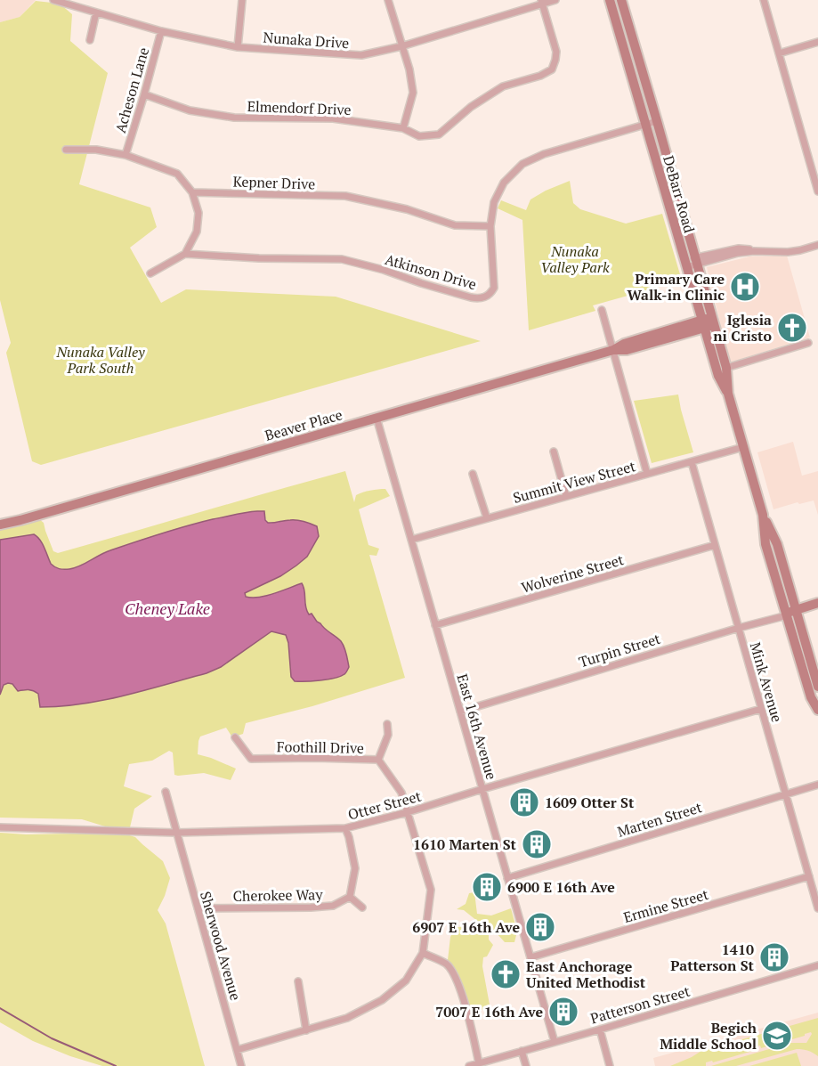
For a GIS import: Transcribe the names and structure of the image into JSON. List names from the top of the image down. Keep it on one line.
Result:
{"streets":{"main road":["DeBarr Road","Beaver Place","Turpin Street"],"street":["Nunaka Drive","Acheson Lane","Elmendorf Drive","Kepner Drive","Atkinson Drive","Summit View Street","Wolverine Street","Mink Avenue","East 16th Avenue","Foothill Drive","Otter Street","Marten Street","Cherokee Way","Ermine Street","Sherwood Avenue","Patterson Street"]},"crossings":[["Nunaka Drive","Acheson Lane"],["Nunaka Drive","Elmendorf Drive"],["Acheson Lane","Elmendorf Drive"],["Kepner Drive","Atkinson Drive"],["DeBarr Road","Atkinson Drive"],["DeBarr Road","Beaver Place"],["DeBarr Road","Summit View Street"],["DeBarr Road","Turpin Street"],["Beaver Place","East 16th Avenue"],["Summit View Street","Mink Avenue"],["Summit View Street","East 16th Avenue"],["Wolverine Street","Mink Avenue"],["Wolverine Street","East 16th Avenue"],["Turpin Street","Mink Avenue"],["Turpin Street","East 16th Avenue"],["Mink Avenue","Otter Street"],["Mink Avenue","Marten Street"],["Mink Avenue","Ermine Street"],["East 16th Avenue","Otter Street"],["East 16th Avenue","Marten Street"],["East 16th Avenue","Ermine Street"],["East 16th Avenue","Patterson Street"],["Foothill Drive","Otter Street"],["Foothill Drive","Sherwood Avenue"],["Otter Street","Sherwood Avenue"],["Cherokee Way","Sherwood Avenue"]],"water":["Cheney Lake"],"parks":["Nunaka Valley Park","Nunaka Valley Park South"],"places":{"hospital":["Primary Care Walk-in Clinic"],"church":["Iglesia ni Cristo","East Anchorage United Methodist"],"building":["1609 Otter St","1610 Marten St","6900 E 16th Ave","6907 E 16th Ave","1410 Patterson St","7007 E 16th Ave"],"school or university":["Begich Middle School"]}}
